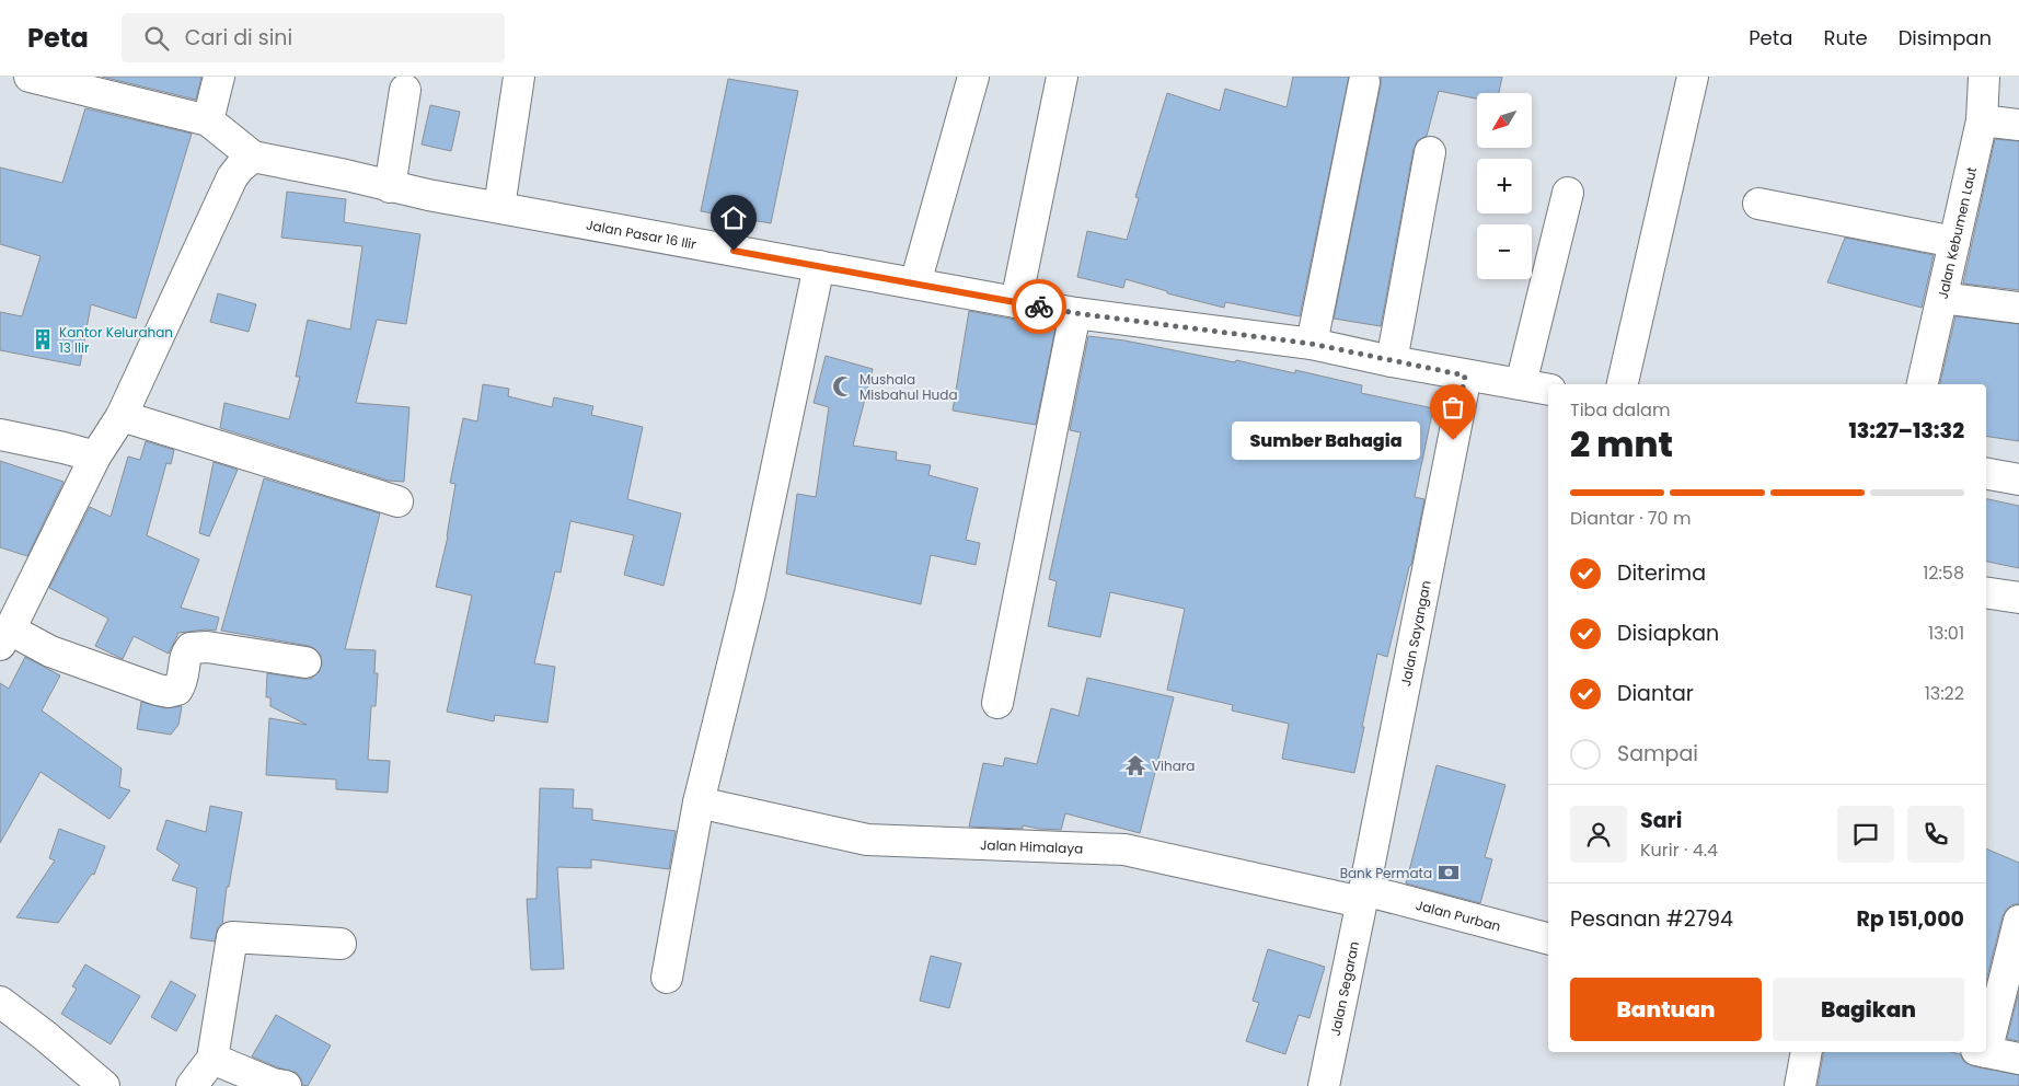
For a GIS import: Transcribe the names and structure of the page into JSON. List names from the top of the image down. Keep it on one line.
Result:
{"streets":{"street":["Jalan Kebumen Laut","Jalan Pasar 16 Ilir","Jalan Sayangan","Jalan Himalaya","Jalan Purban","Jalan Segaran"]},"crossings":[["Jalan Pasar 16 Ilir","Jalan Sayangan"],["Jalan Sayangan","Jalan Himalaya"],["Jalan Sayangan","Jalan Purban"],["Jalan Sayangan","Jalan Segaran"],["Jalan Himalaya","Jalan Purban"],["Jalan Himalaya","Jalan Segaran"],["Jalan Purban","Jalan Segaran"]],"places":{"building":["Kantor Kelurahan 13 Ilir"],"mosque":["Mushala Misbahul Huda"],"other":["Sumber Bahagia"],"temple":["Vihara"],"bank":["Bank Permata"]},"north":"bottom left","page":{"header":"Peta","search":"Cari di sini","nav":["Peta","Rute","Disimpan"],"map_buttons":["+","−"],"heading":["2 mnt","Tiba dalam","13:27–13:32"],"panel":["Sari","Kurir · 4.4","Pesanan #2794","Rp 151,000"],"bubble":"Sumber Bahagia","bar":"Diantar · 70 m","list":[["Diterima","12:58"],["Disiapkan","13:01"],["Diantar","13:22"],"Sampai"],"buttons":["Bantuan","Bagikan"]}}
